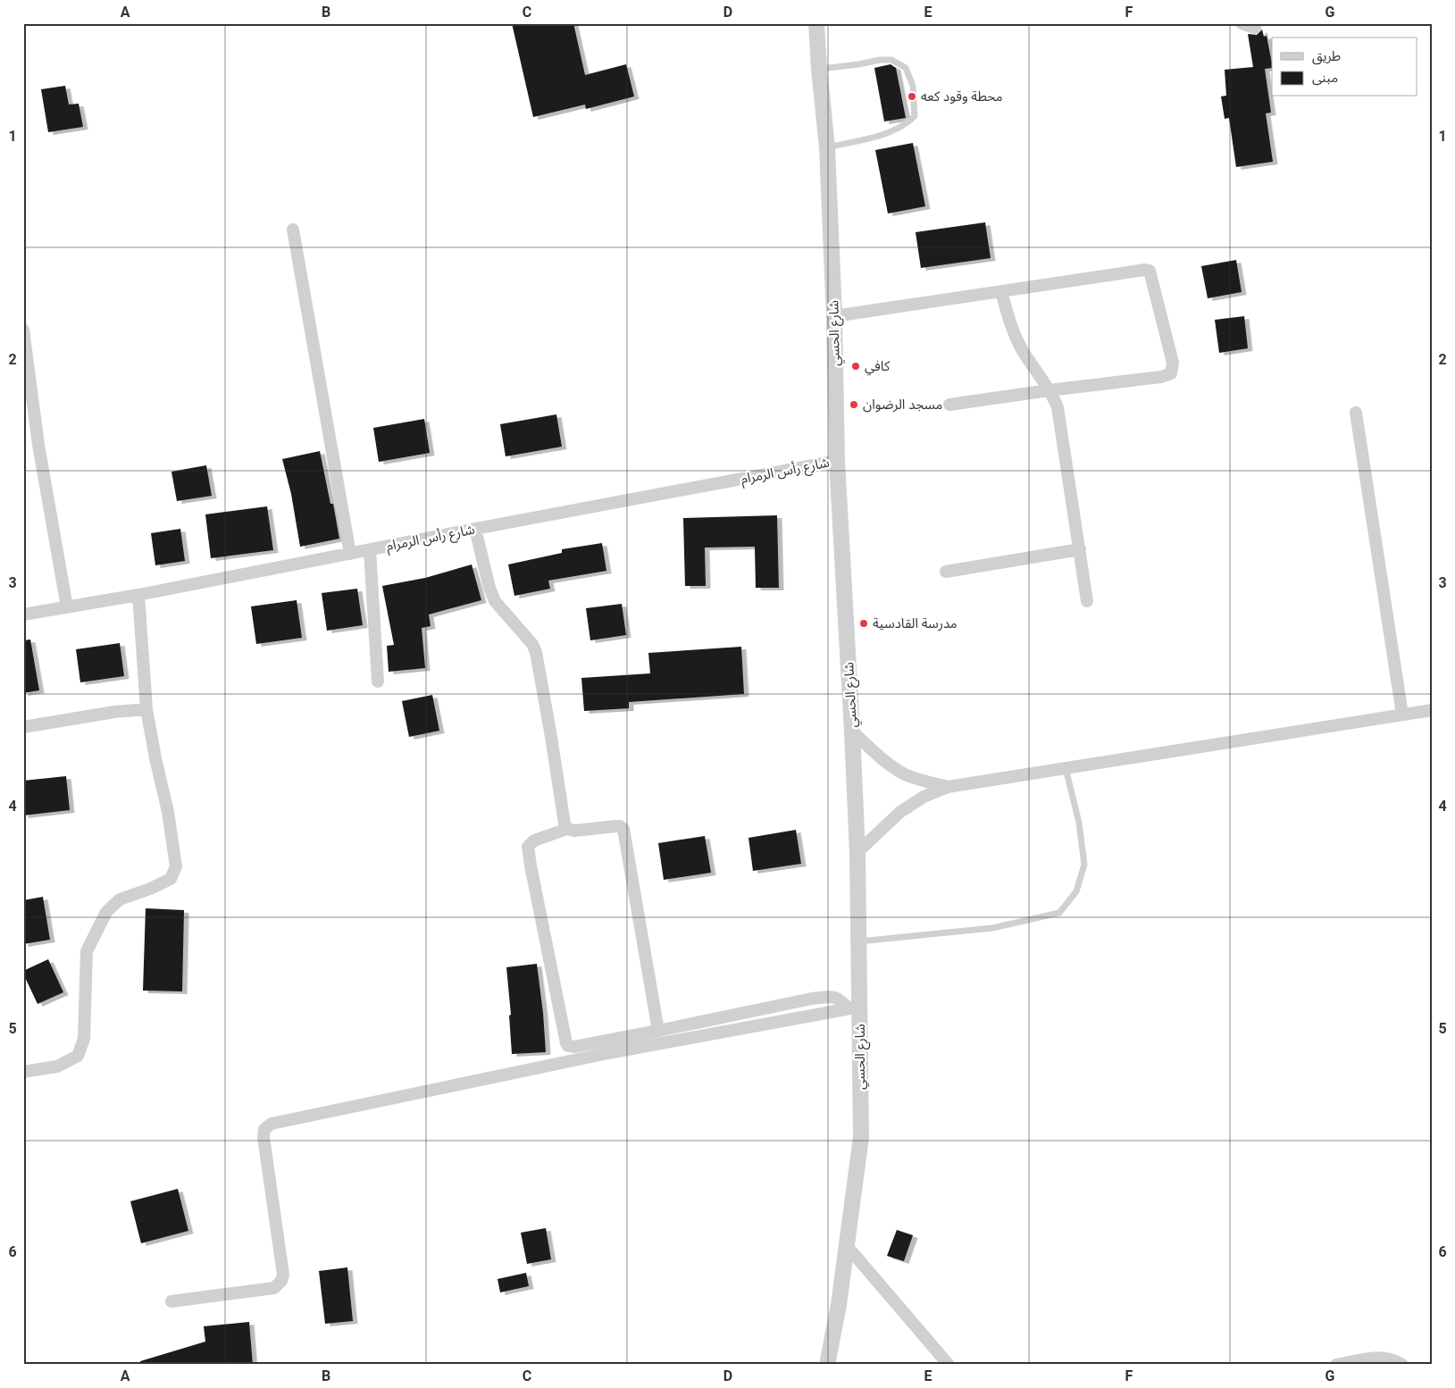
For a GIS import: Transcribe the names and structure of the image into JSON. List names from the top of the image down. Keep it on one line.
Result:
{"streets":{"street":["شارع الحسي","شارع رأس الرمرام"]},"crossings":[["شارع الحسي","شارع رأس الرمرام"]],"places":["محطة وقود كعه","كافي","مسجد الرضوان","مدرسة القادسية"],"legend":["طريق","مبنى"],"grid":{"columns":["A","B","C","D","E","F","G"],"rows":["1","2","3","4","5","6"]}}
